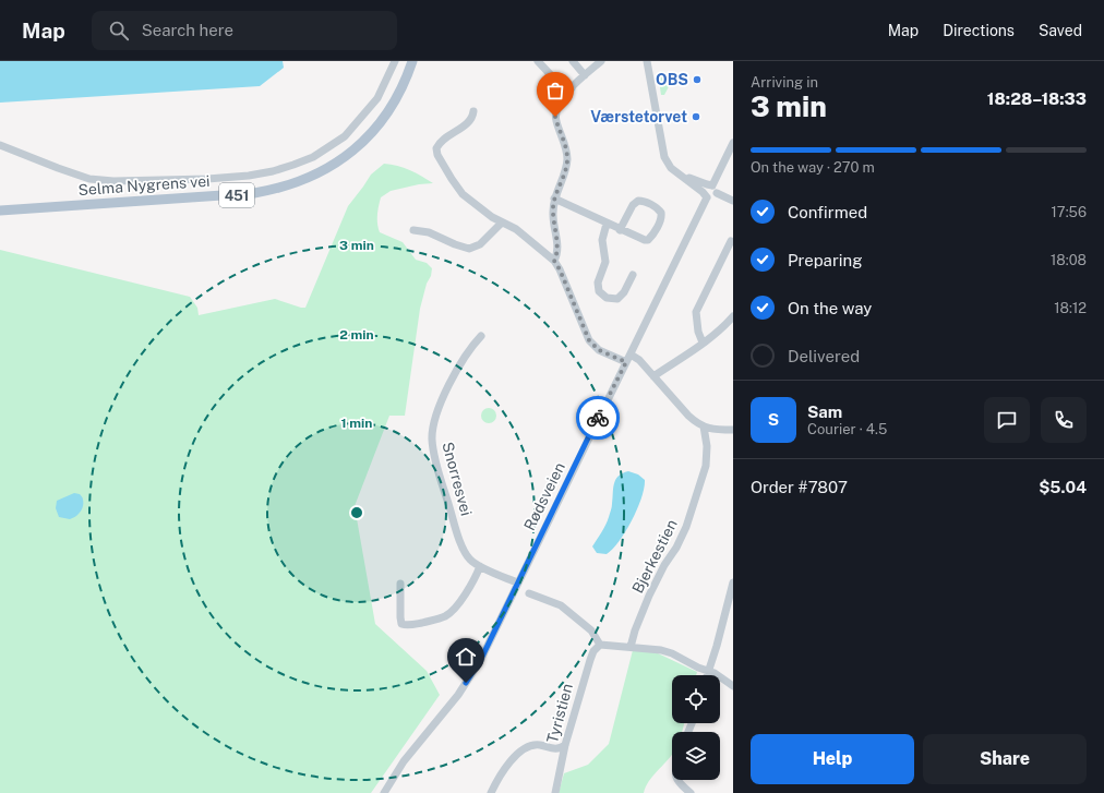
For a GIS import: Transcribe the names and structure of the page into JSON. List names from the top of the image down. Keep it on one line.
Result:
{"streets":{"main road":["Selma Nygrens vei","451"],"street":["Snorresvei","Rødsveien","Bjerkestien","Tyristien"]},"crossings":[["Snorresvei","Rødsveien"]],"places":["OBS","Værstetorvet"],"page":{"header":"Map","search":"Search here","nav":["Map","Directions","Saved"],"heading":["3 min","Arriving in","18:28–18:33"],"panel":["Sam","Courier · 4.5","Order #7807","$5.04"],"bar":"On the way · 270 m","list":[["Confirmed","17:56"],["Preparing","18:08"],["On the way","18:12"],"Delivered"],"round":"S","buttons":["Help","Share"]},"rings":["3 min","2 min","1 min"]}
